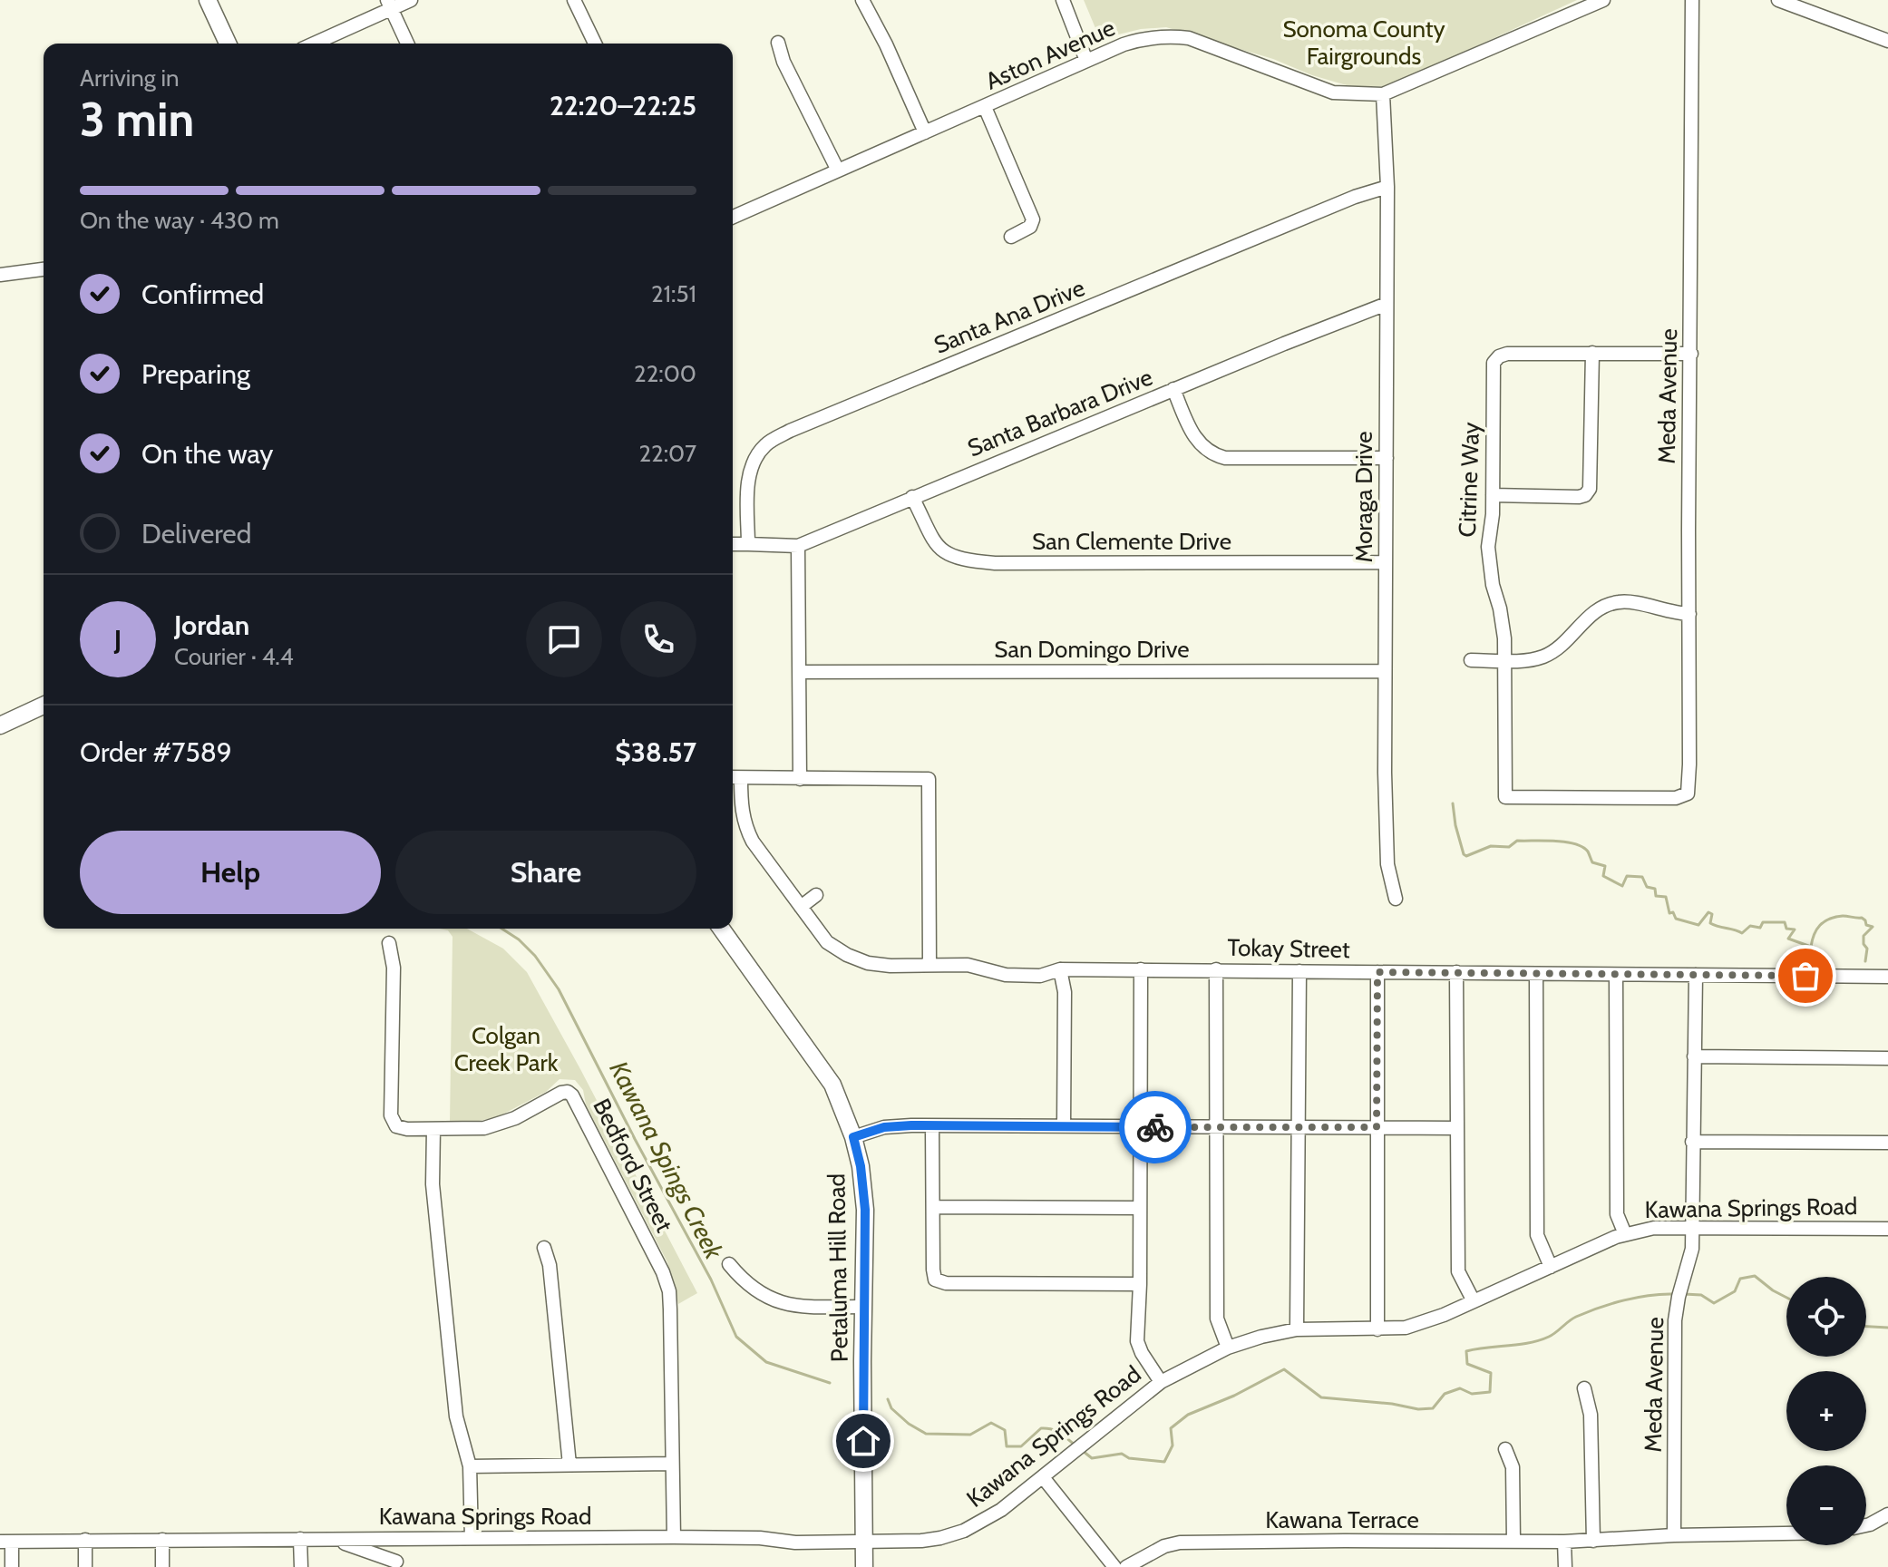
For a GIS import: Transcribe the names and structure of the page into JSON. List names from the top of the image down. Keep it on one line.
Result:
{"streets":{"main road":["Petaluma Hill Road"],"street":["Aston Avenue","Santa Ana Drive","Meda Avenue","Santa Barbara Drive","Citrine Way","Moraga Drive","San Clemente Drive","San Domingo Drive","Tokay Street","Bedford Street","Kawana Springs Road","Kawana Terrace"]},"crossings":[["Aston Avenue","Moraga Drive"],["Santa Ana Drive","Santa Barbara Drive"],["Santa Ana Drive","Moraga Drive"],["Meda Avenue","Citrine Way"],["Meda Avenue","Tokay Street"],["Meda Avenue","Kawana Springs Road"],["Meda Avenue","Kawana Terrace"],["Santa Barbara Drive","Moraga Drive"],["Santa Barbara Drive","San Clemente Drive"],["Moraga Drive","San Clemente Drive"],["Moraga Drive","San Domingo Drive"],["Bedford Street","Kawana Springs Road"],["Kawana Springs Road","Petaluma Hill Road"]],"water":["Kawana Spings Creek"],"parks":["Sonoma County Fairgrounds","Colgan Creek Park"],"page":{"heading":["3 min","Arriving in","22:20–22:25"],"panel":["Jordan","Courier · 4.4","Order #7589","$38.57"],"bar":"On the way · 430 m","list":[["Confirmed","21:51"],["Preparing","22:00"],["On the way","22:07"],"Delivered"],"round":"J","buttons":["Help","Share"],"map_buttons":["+","−"]}}
